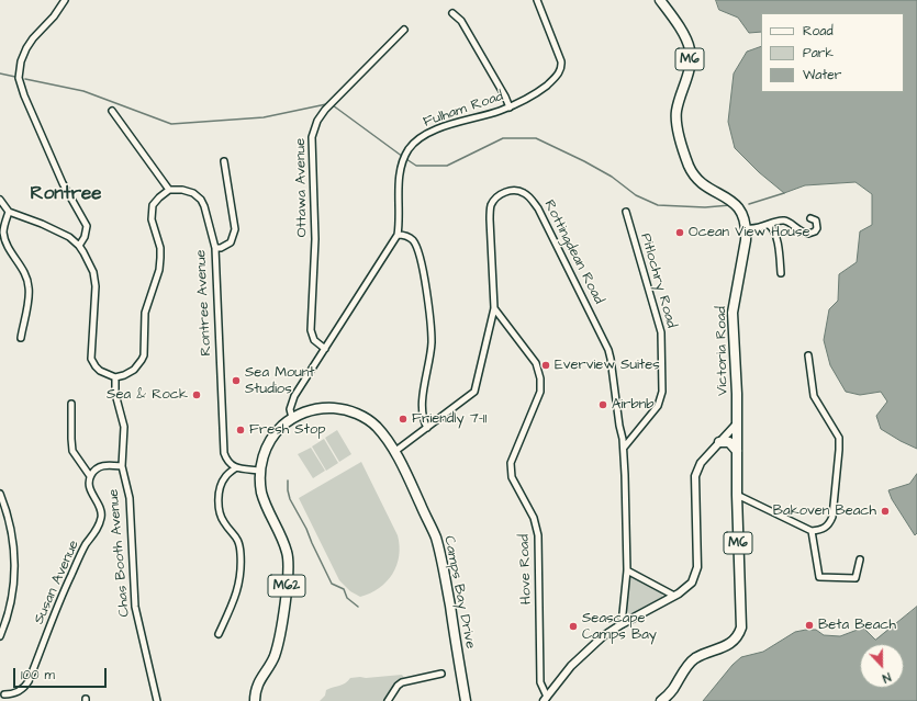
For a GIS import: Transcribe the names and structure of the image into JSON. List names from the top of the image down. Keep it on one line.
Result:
{"streets":{"main road":["M6","Victoria Road","M62","Camps Bay Drive"],"street":["Fulham Road","Ottawa Avenue","Rottingdean Road","Pitlochry Road","Rontree Avenue","Chas Booth Avenue","Hove Road","Susan Avenue"]},"crossings":[["Fulham Road","Ottawa Avenue"],["Fulham Road","Camps Bay Drive"],["Rottingdean Road","Pitlochry Road"],["Rottingdean Road","Hove Road"],["Rottingdean Road","Camps Bay Drive"]],"districts":["Rontree"],"places":["Ocean View House","Everview Suites","Sea Mount Studios","Sea & Rock","Airbnb","Friendly 7-11","Fresh Stop","Bakoven Beach","Beta Beach","Seascape Camps Bay"],"legend":["Road","Park","Water"],"scale_bar":"100 m","north":"bottom"}
